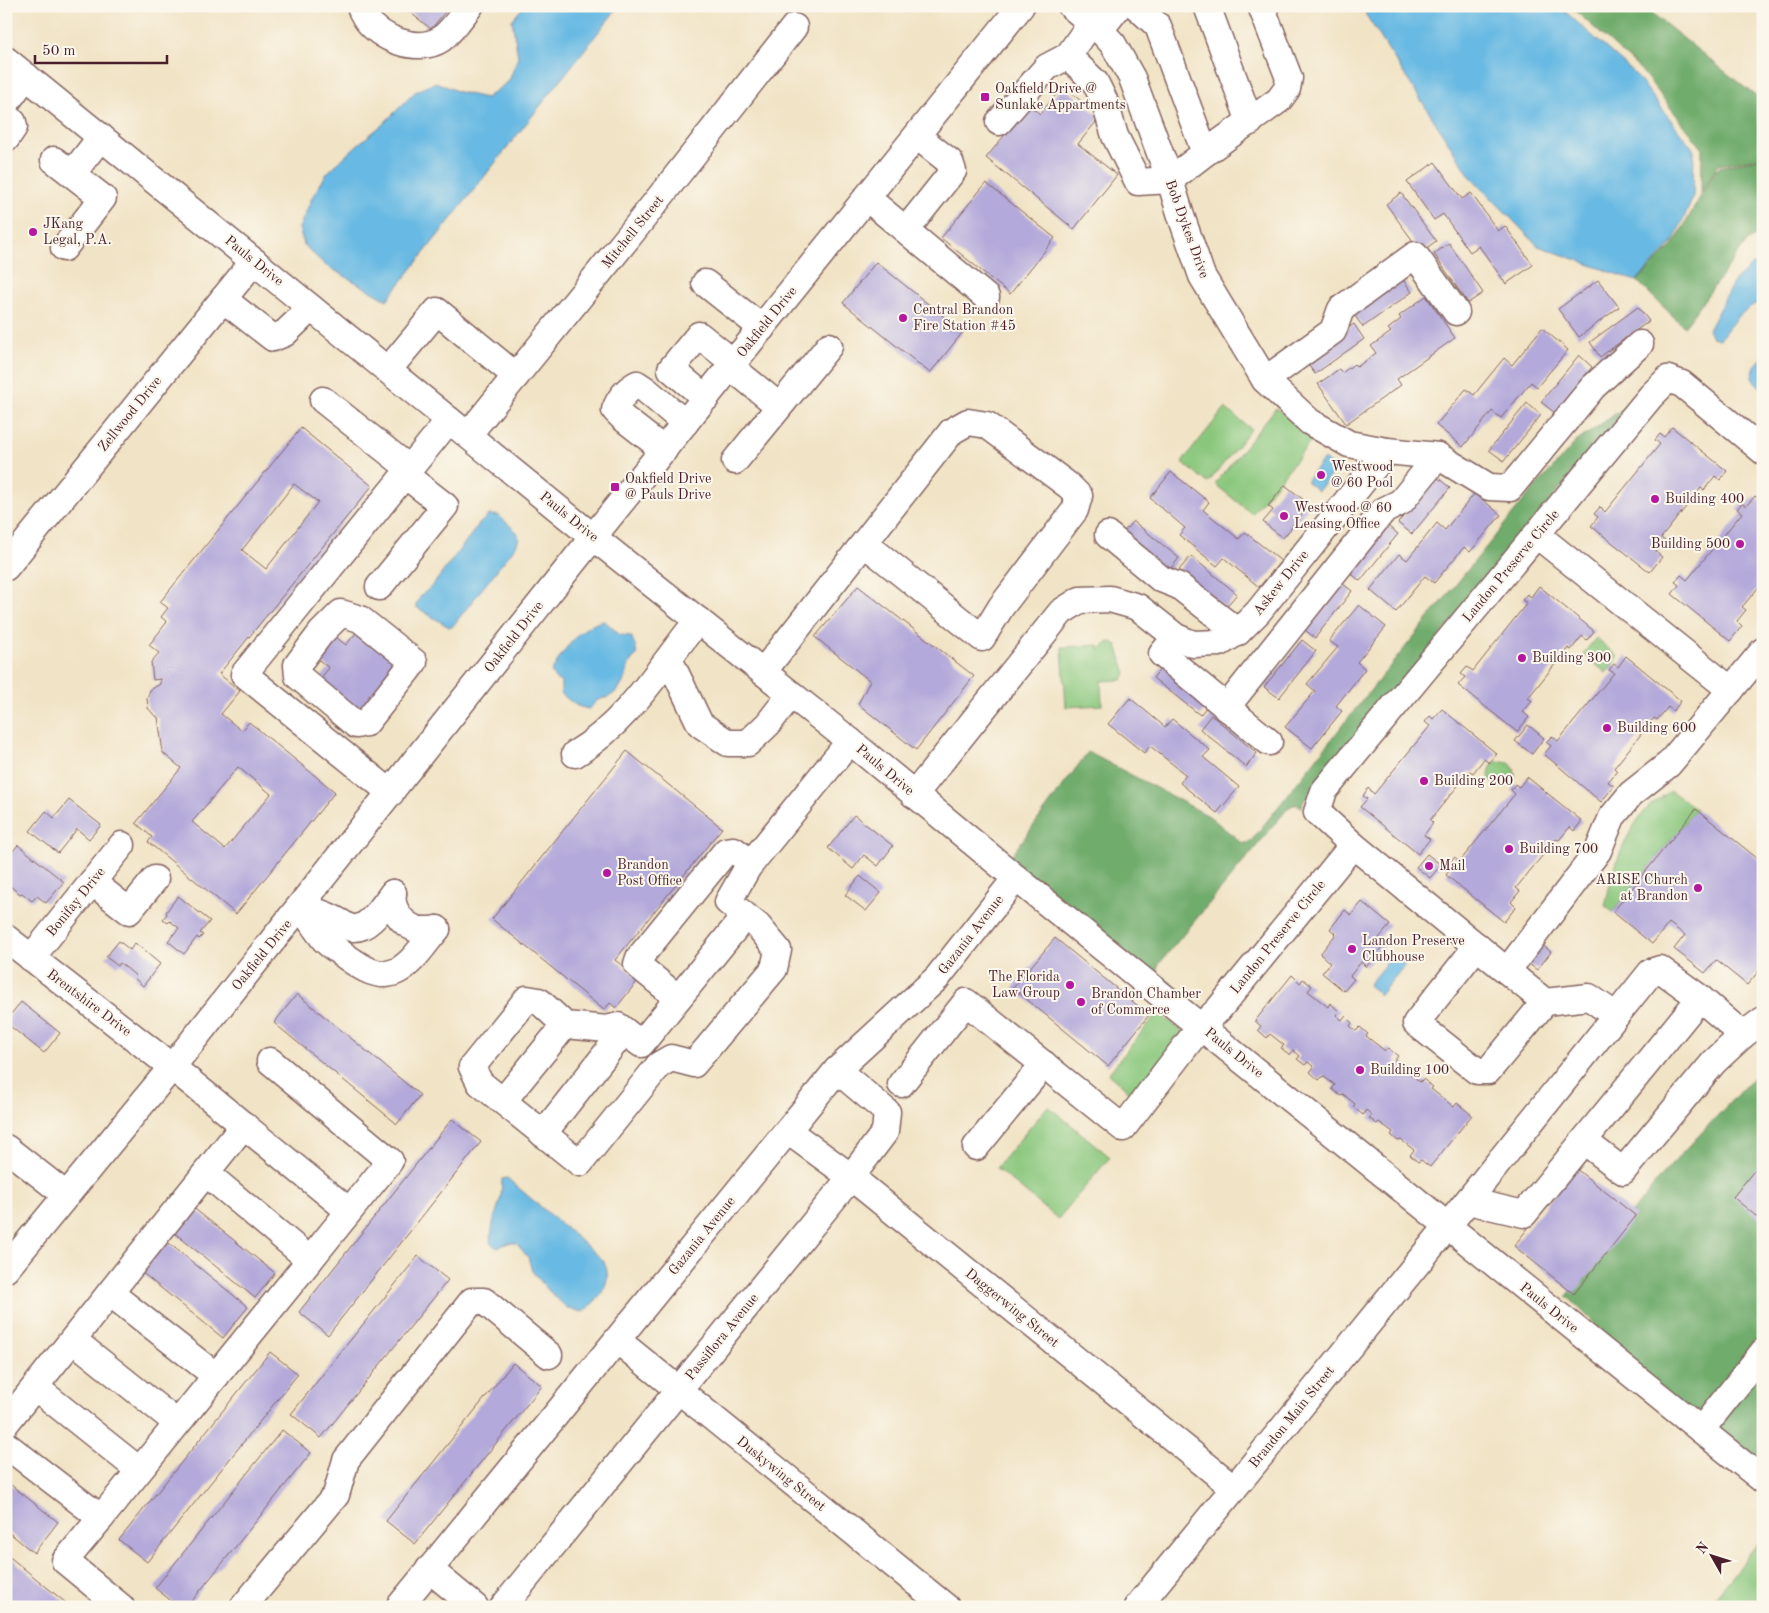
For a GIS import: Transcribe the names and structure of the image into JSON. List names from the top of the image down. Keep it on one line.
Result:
{"streets":{"street":["Bob Dykes Drive","Mitchell Street","Pauls Drive","Oakfield Drive","Zellwood Drive","Landon Preserve Circle","Askew Drive","Bonifay Drive","Gazania Avenue","Brentshire Drive","Daggerwing Street","Passiflora Avenue","Brandon Main Street","Duskywing Street"]},"crossings":[["Bob Dykes Drive","Askew Drive"],["Mitchell Street","Pauls Drive"],["Pauls Drive","Oakfield Drive"],["Pauls Drive","Zellwood Drive"],["Pauls Drive","Landon Preserve Circle"],["Pauls Drive","Askew Drive"],["Pauls Drive","Gazania Avenue"],["Pauls Drive","Brandon Main Street"],["Oakfield Drive","Brentshire Drive"],["Bonifay Drive","Brentshire Drive"],["Gazania Avenue","Daggerwing Street"],["Gazania Avenue","Passiflora Avenue"],["Gazania Avenue","Duskywing Street"],["Daggerwing Street","Passiflora Avenue"],["Daggerwing Street","Brandon Main Street"],["Passiflora Avenue","Duskywing Street"]],"places":{"transit":["Oakfield Drive @ Sunlake Appartments","Oakfield Drive @ Pauls Drive"],"other":["JKang Legal, P.A.","Central Brandon Fire Station #45","Westwood @ 60 Pool","Building 400","Westwood @ 60 Leasing Office","Building 500","Building 300","Building 600","Building 200","Building 700","Mail","Brandon Post Office","ARISE Church at Brandon","Landon Preserve Clubhouse","The Florida Law Group","Brandon Chamber of Commerce","Building 100"]},"scale_bar":"50 m","north":"top left"}
